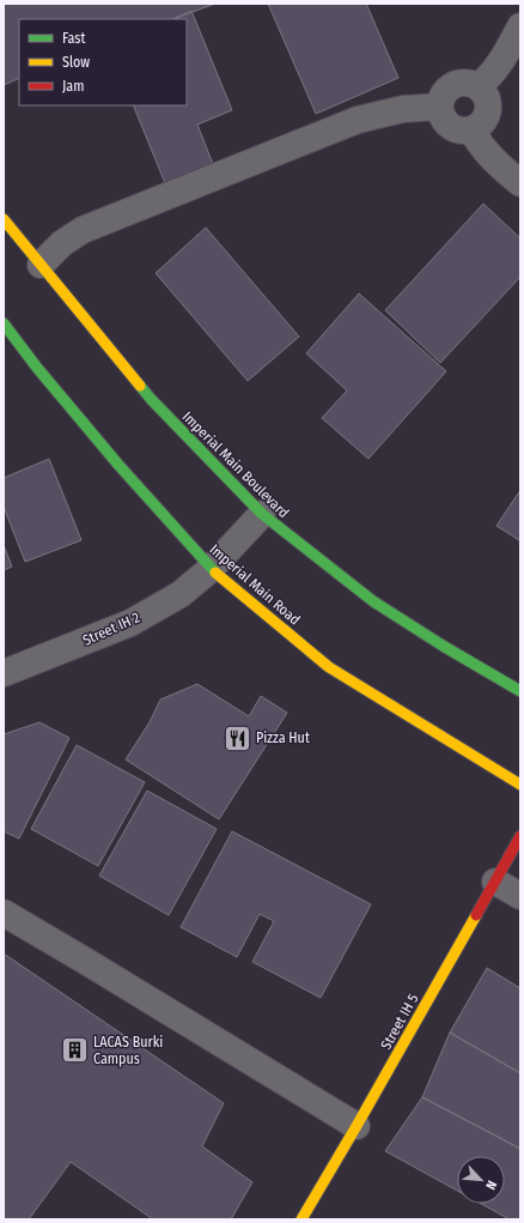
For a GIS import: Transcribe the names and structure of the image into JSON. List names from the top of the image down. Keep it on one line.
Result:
{"streets":{"street":["Imperial Main Boulevard","Imperial Main Road","Street IH 2","Street IH 5"]},"crossings":[["Imperial Main Boulevard","Street IH 2"],["Imperial Main Road","Street IH 2"]],"places":{"restaurant":["Pizza Hut"],"building":["LACAS Burki Campus"]},"legend":["Fast","Slow","Jam"],"north":"bottom right"}
